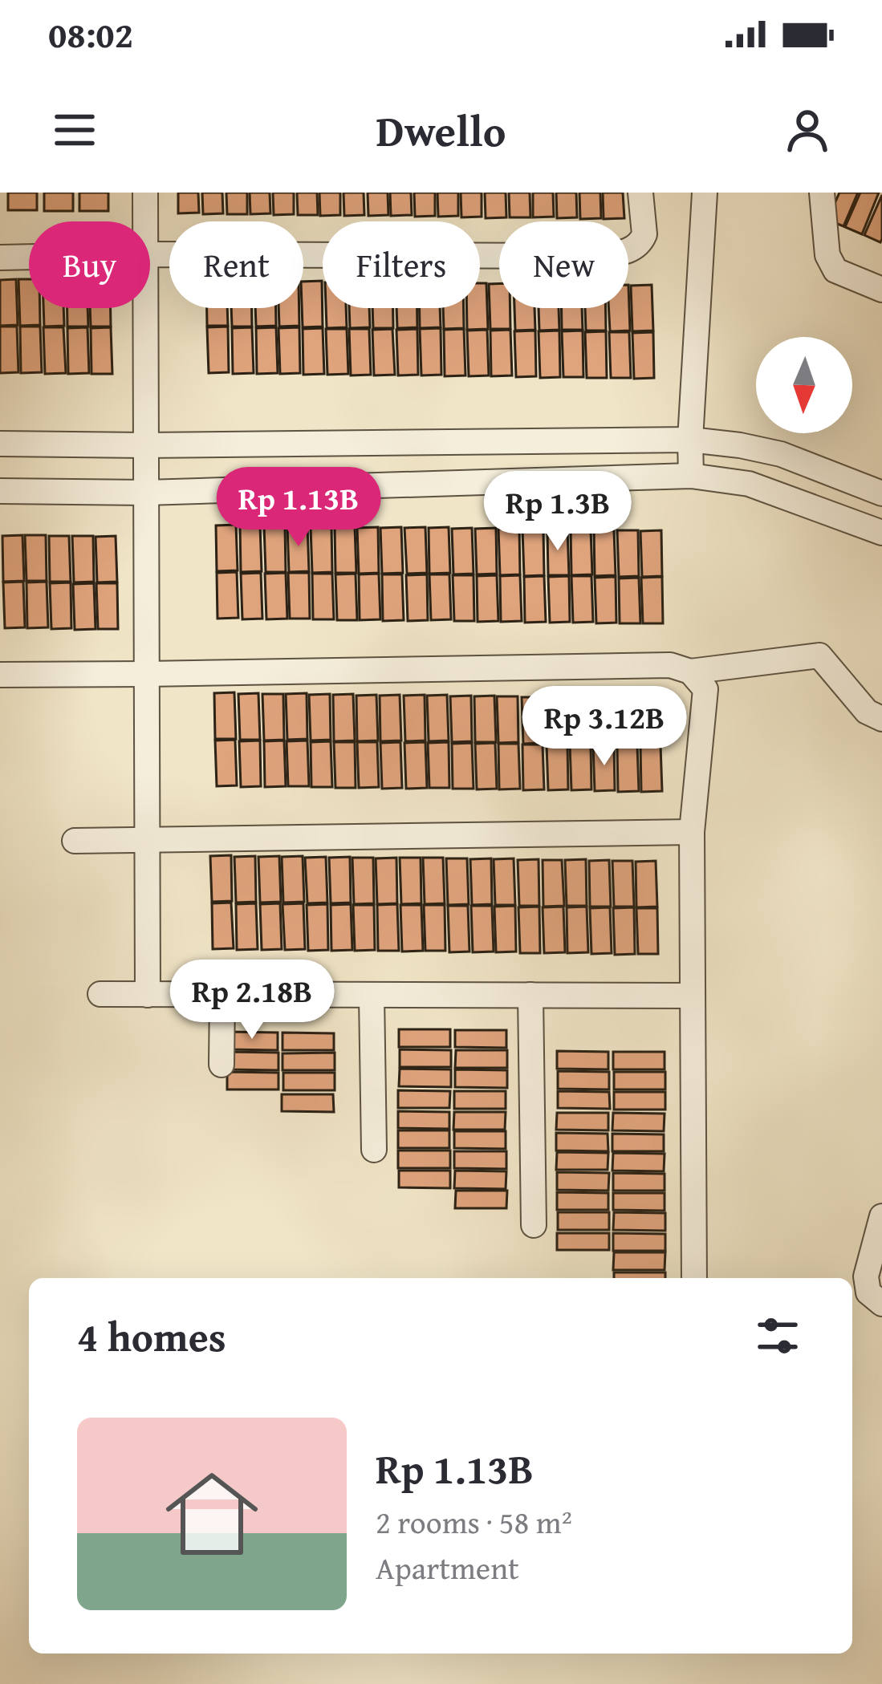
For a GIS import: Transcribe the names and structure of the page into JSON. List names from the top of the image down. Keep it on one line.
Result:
{"north":"bottom","page":{"status":"08:02","header":"Dwello","chip":["Buy","Rent","Filters","New"],"price":["Rp 1.13B","Rp 1.3B","Rp 3.12B","Rp 2.18B"],"heading":"4 homes","list":[{"name":"Rp 1.13B","note":"2 rooms · 58 m² · Apartment"}]}}
